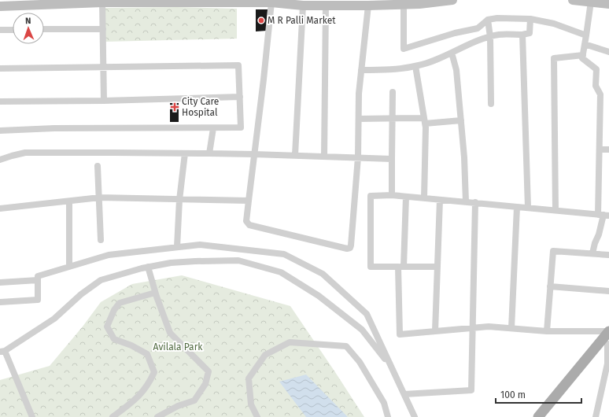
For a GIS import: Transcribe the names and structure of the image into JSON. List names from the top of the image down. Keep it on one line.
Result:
{"parks":["Avilala Park"],"places":{"other":["M R Palli Market"],"health":["City Care Hospital"]},"scale_bar":"100 m","north":"top"}
